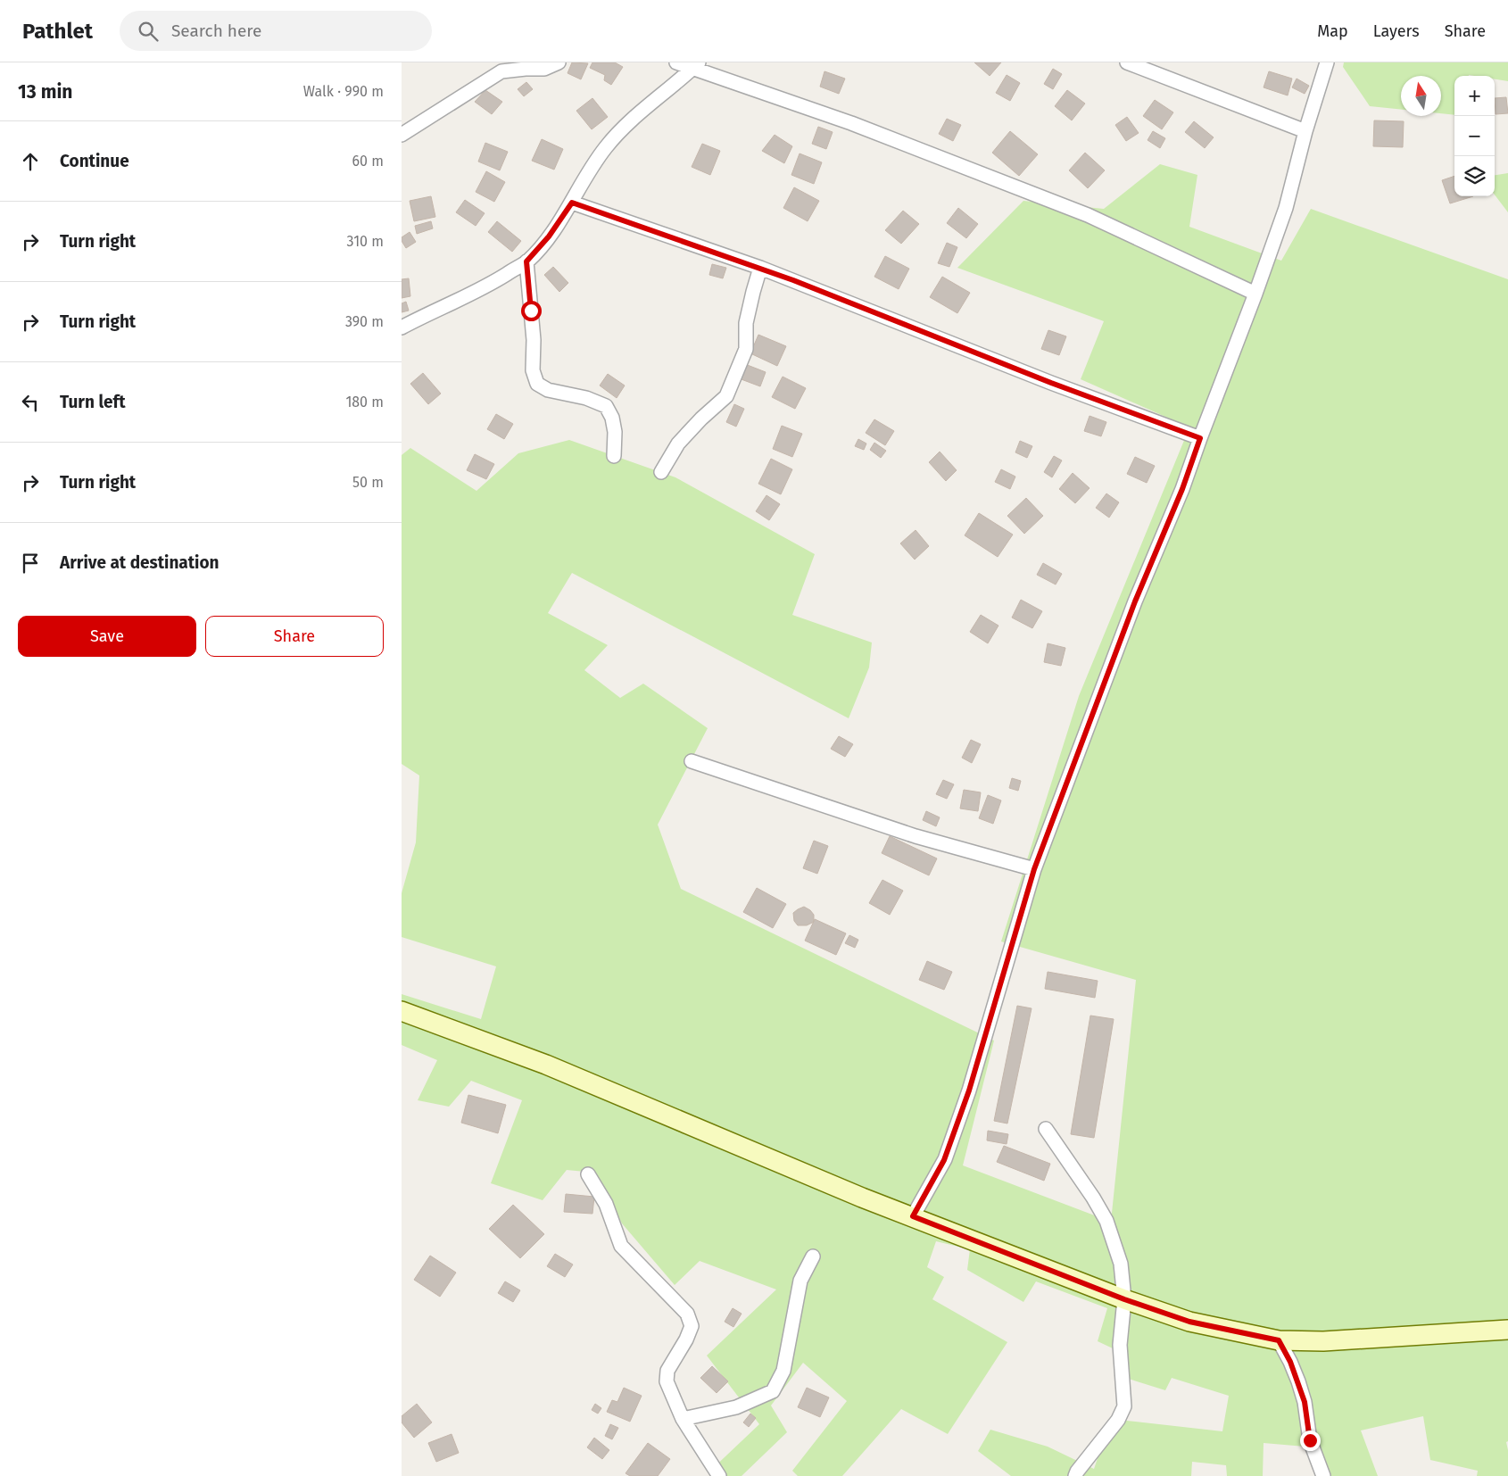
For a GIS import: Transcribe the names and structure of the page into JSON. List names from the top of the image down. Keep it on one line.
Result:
{"north":"top","page":{"header":"Pathlet","search":"Search here","nav":["Map","Layers","Share"],"heading":["13 min","Walk · 990 m"],"map_buttons":["+","−"],"list":[["Continue","60 m"],["Turn right","310 m"],["Turn right","390 m"],["Turn left","180 m"],["Turn right","50 m"],"Arrive at destination"],"buttons":["Save","Share"]}}
